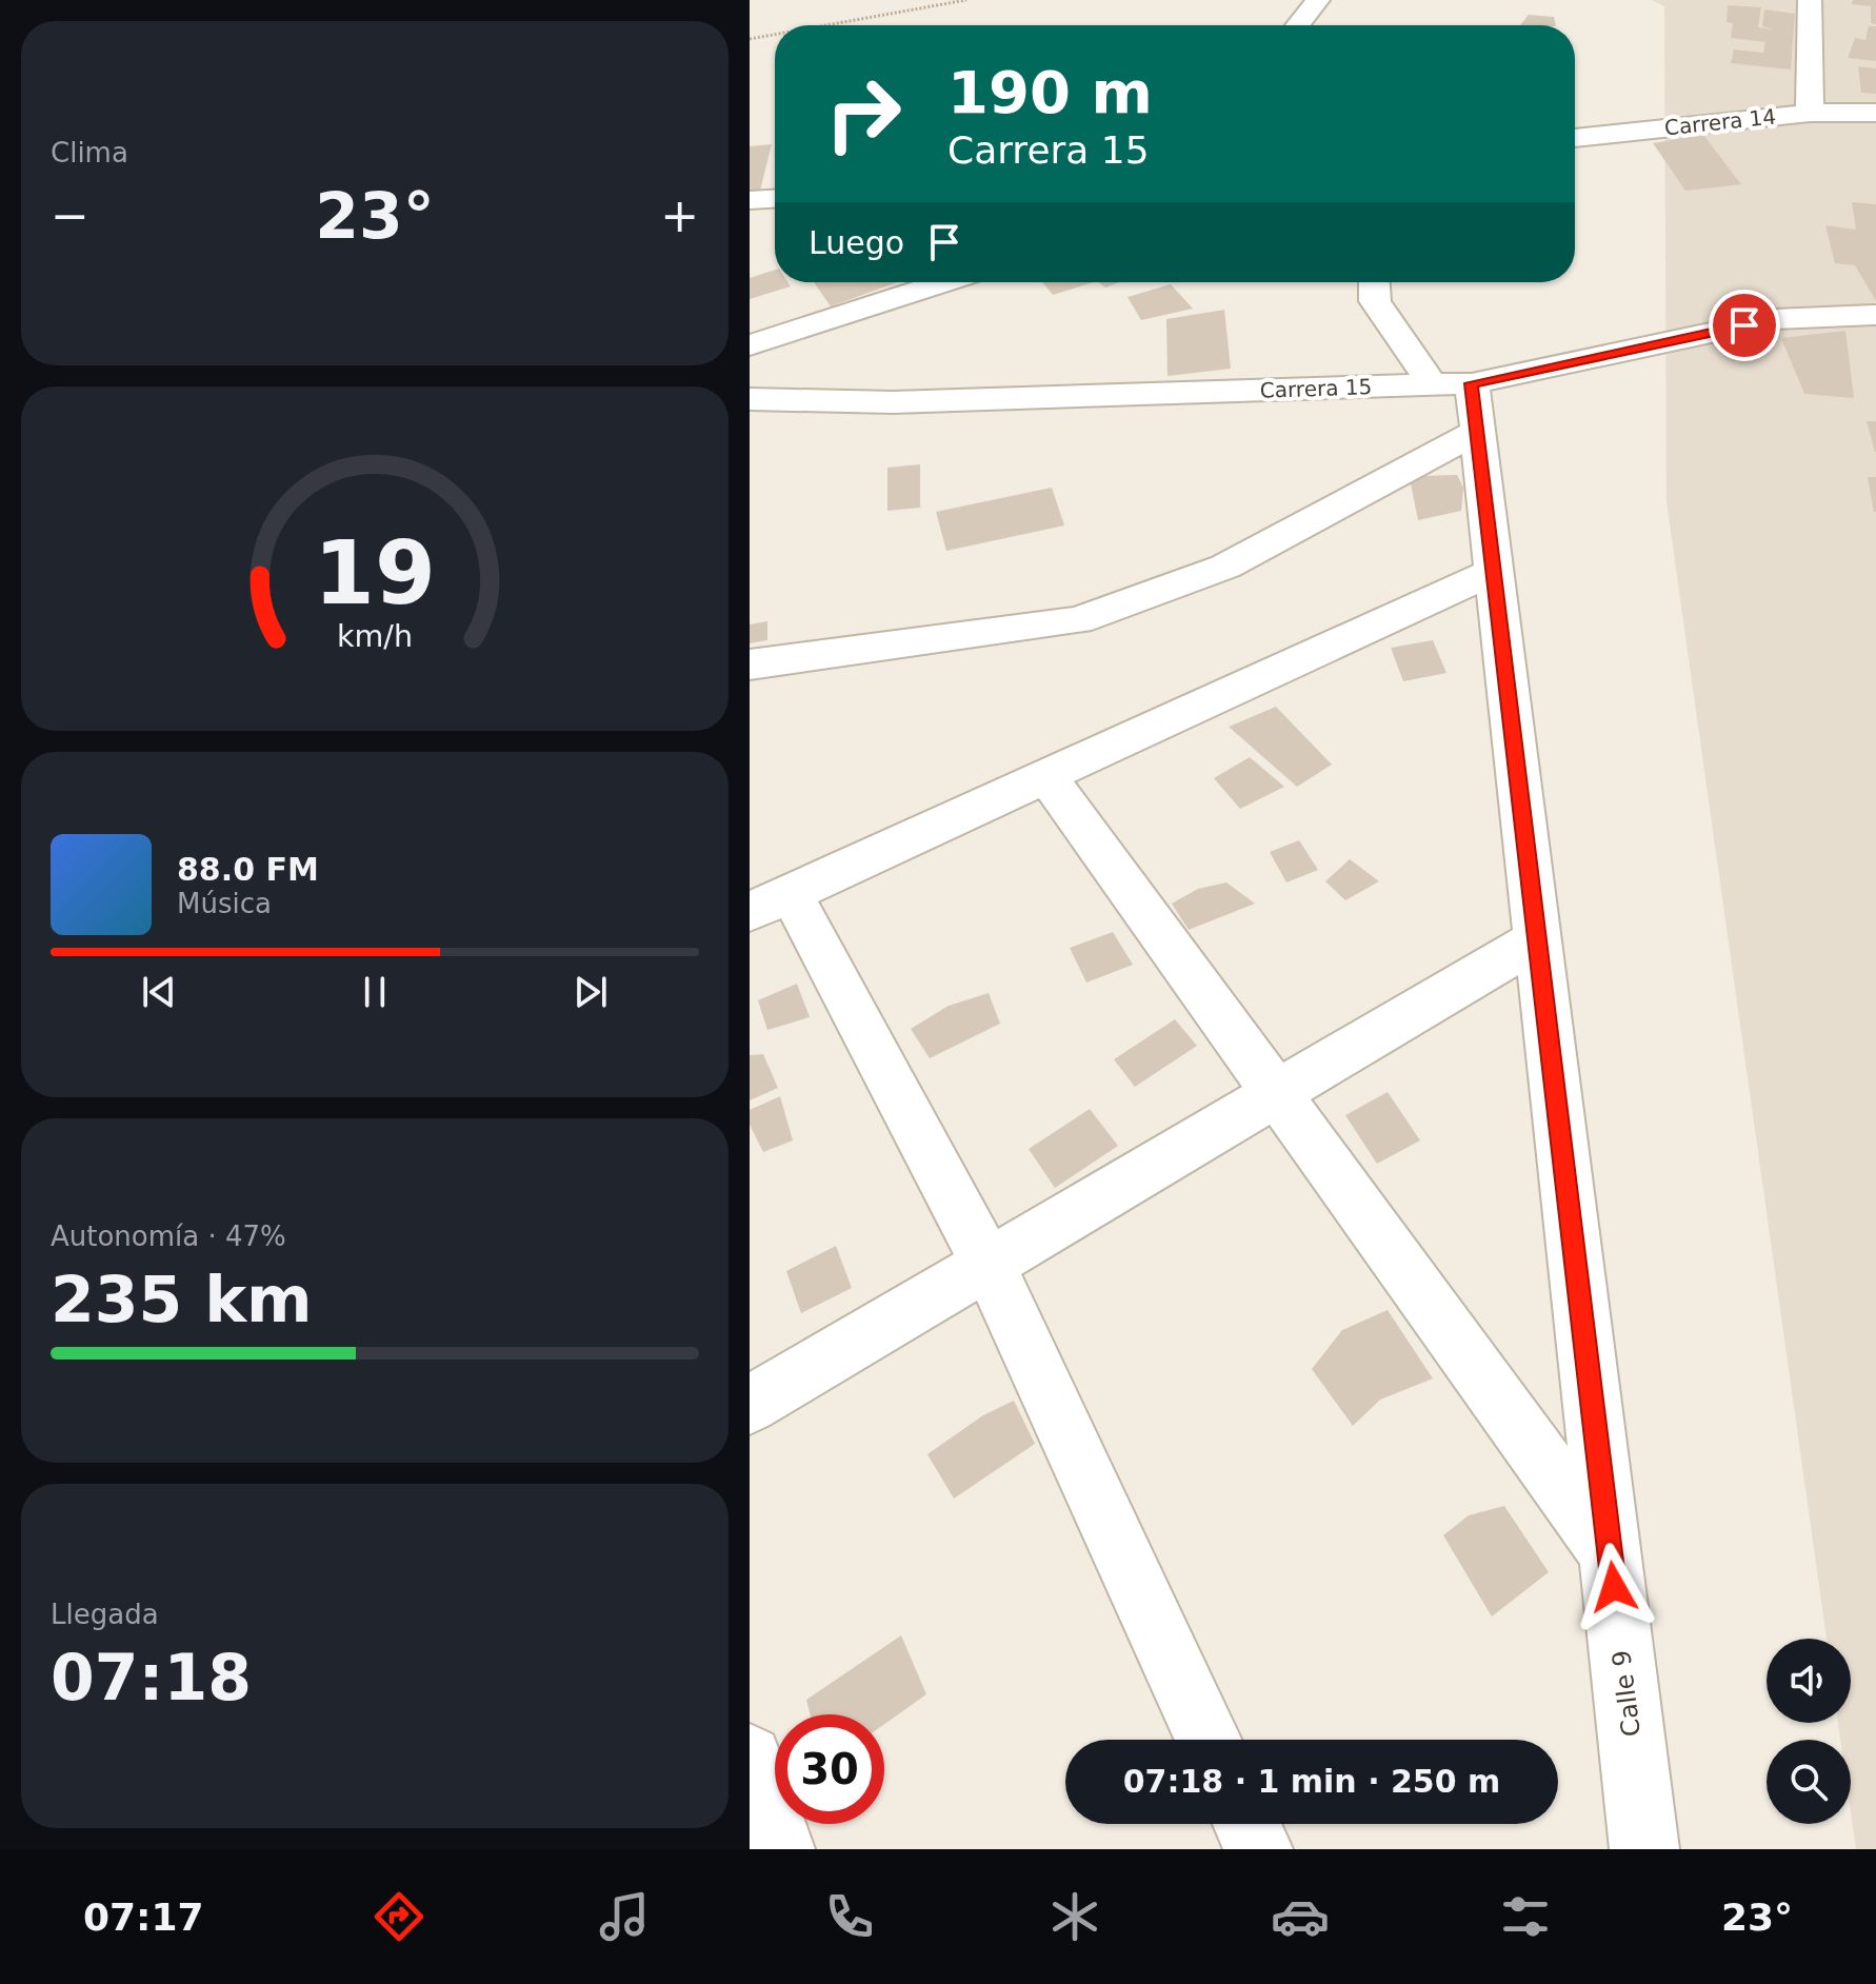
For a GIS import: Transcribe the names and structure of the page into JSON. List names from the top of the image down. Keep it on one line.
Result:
{"streets":{"street":["Carrera 14","Carrera 15","Calle 9"]},"crossings":[["Carrera 15","Calle 9"]],"page":{"tile":["Clima",["Autonomía · 47%","235 km"],["Llegada","07:18"]],"turn":["190 m","Carrera 15"],"heat":["−","23°","+"],"then":"Luego","song":["88.0 FM","Música"],"limit":"30","trip":"07:18 · 1 min · 250 m","tabs":["07:17","23°"],"gauge":["19","km/h"]}}
